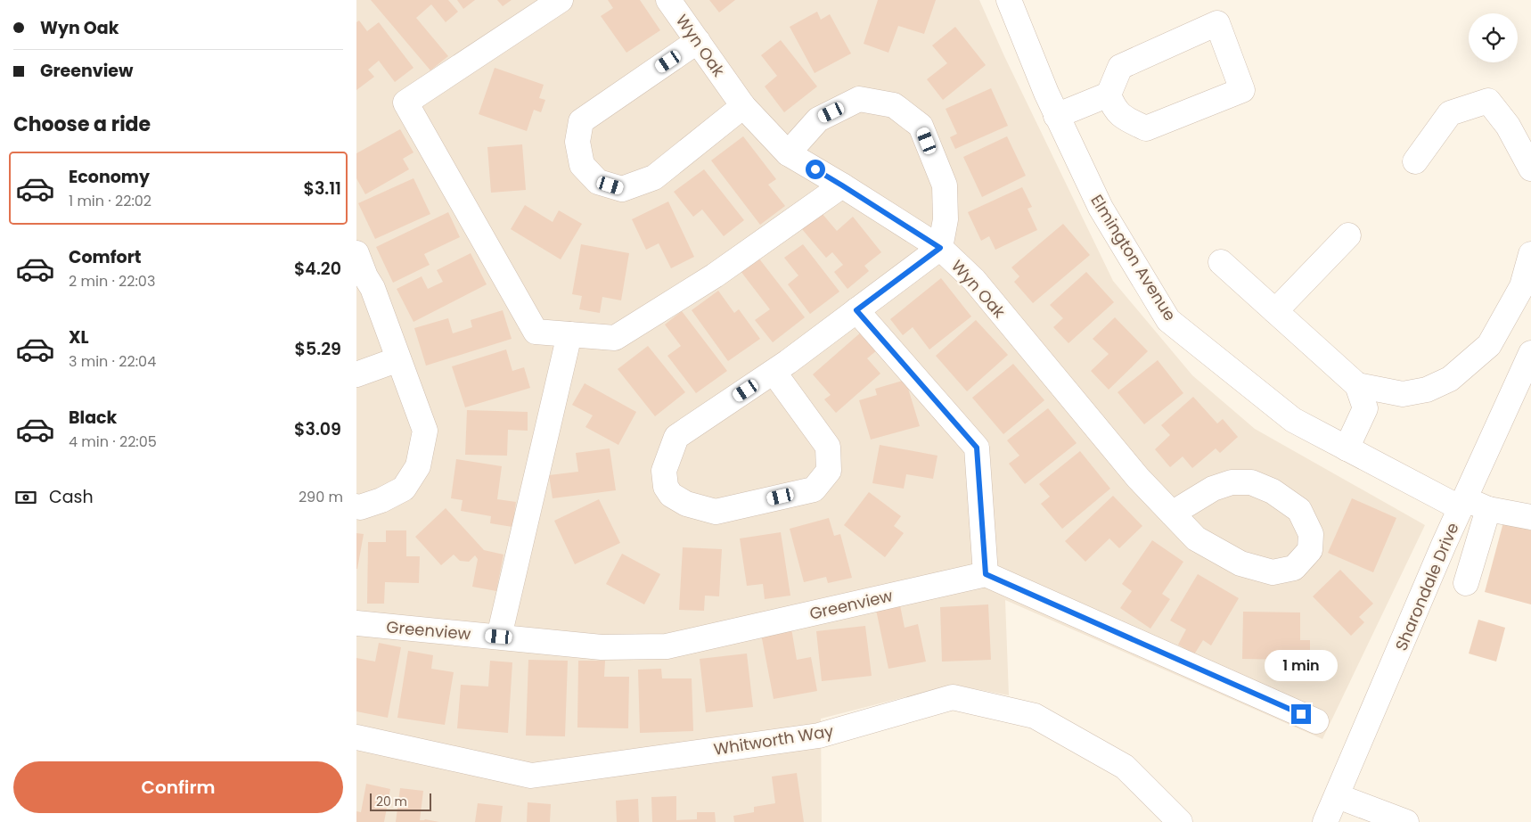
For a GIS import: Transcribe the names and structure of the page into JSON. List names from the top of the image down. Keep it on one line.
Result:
{"streets":{"street":["Wyn Oak","Elmington Avenue","Sharondale Drive","Greenview","Whitworth Way"]},"crossings":[["Elmington Avenue","Sharondale Drive"]],"scale_bar":"20 m","page":{"banner":["Wyn Oak","Greenview"],"heading":"Choose a ride","list":[{"name":"Economy","note":"1 min · 22:02","value":"$3.11"},{"name":"Comfort","note":"2 min · 22:03","value":"$4.20"},{"name":"XL","note":"3 min · 22:04","value":"$5.29"},{"name":"Black","note":"4 min · 22:05","value":"$3.09"}],"pay":["Cash","290 m"],"bubble":"1 min","buttons":"Confirm","scale":"20 m"}}
